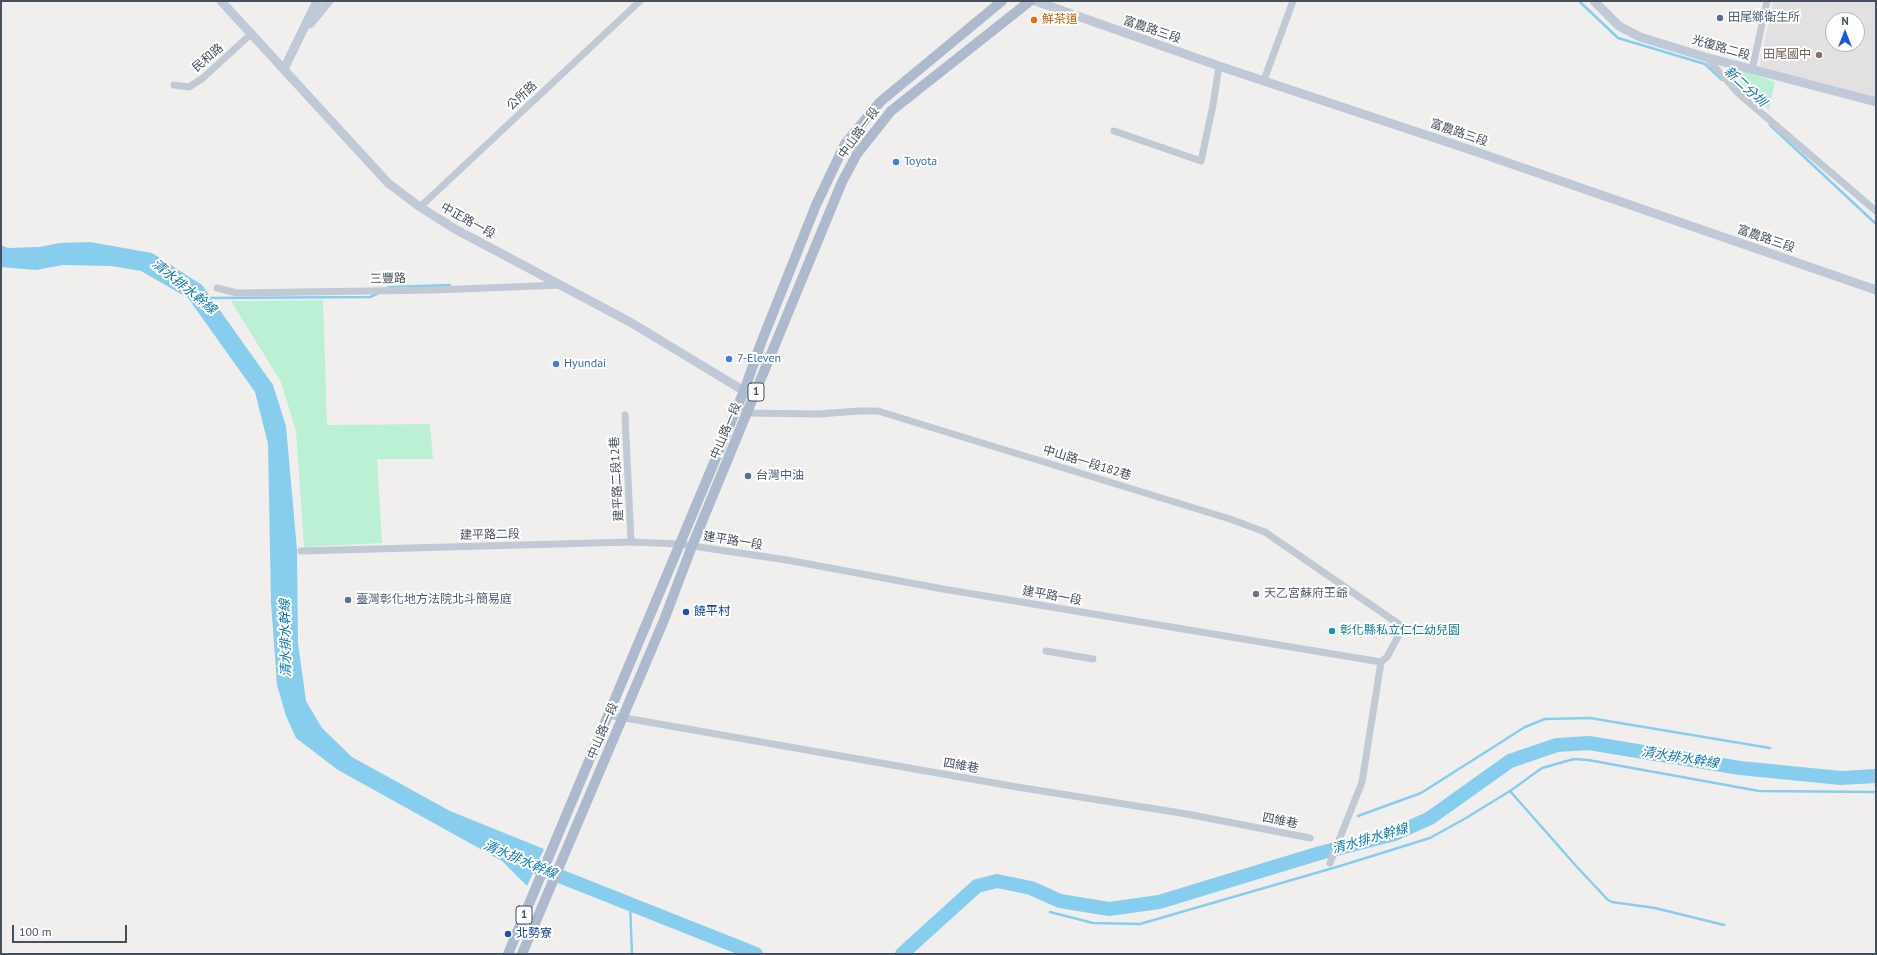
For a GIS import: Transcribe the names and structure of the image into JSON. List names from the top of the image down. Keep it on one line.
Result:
{"streets":{"main road":["中山路一段","1"],"street":["富農路三段","光復路二段","民和路","公所路","中正路一段","三豐路","中山路一段182巷","建平路二段12巷","建平路二段","建平路一段","四維巷"]},"crossings":[["民和路","中正路一段"],["公所路","中正路一段"],["中山路一段","中正路一段"],["中山路一段","中山路一段182巷"],["中山路一段","建平路二段"],["中山路一段","建平路一段"],["中山路一段","四維巷"],["中正路一段","三豐路"],["中山路一段182巷","建平路一段"],["建平路二段12巷","建平路二段"],["建平路二段","建平路一段"]],"water":["新二分圳","清水排水幹線"],"places":["田尾鄉衛生所","鮮茶道","田尾國中","Toyota","7-Eleven","Hyundai","台灣中油","天乙宮蘇府王爺","臺灣彰化地方法院北斗簡易庭","饒平村","彰化縣私立仁仁幼兒園","北勢寮"],"scale_bar":"100 m","north":"top"}
